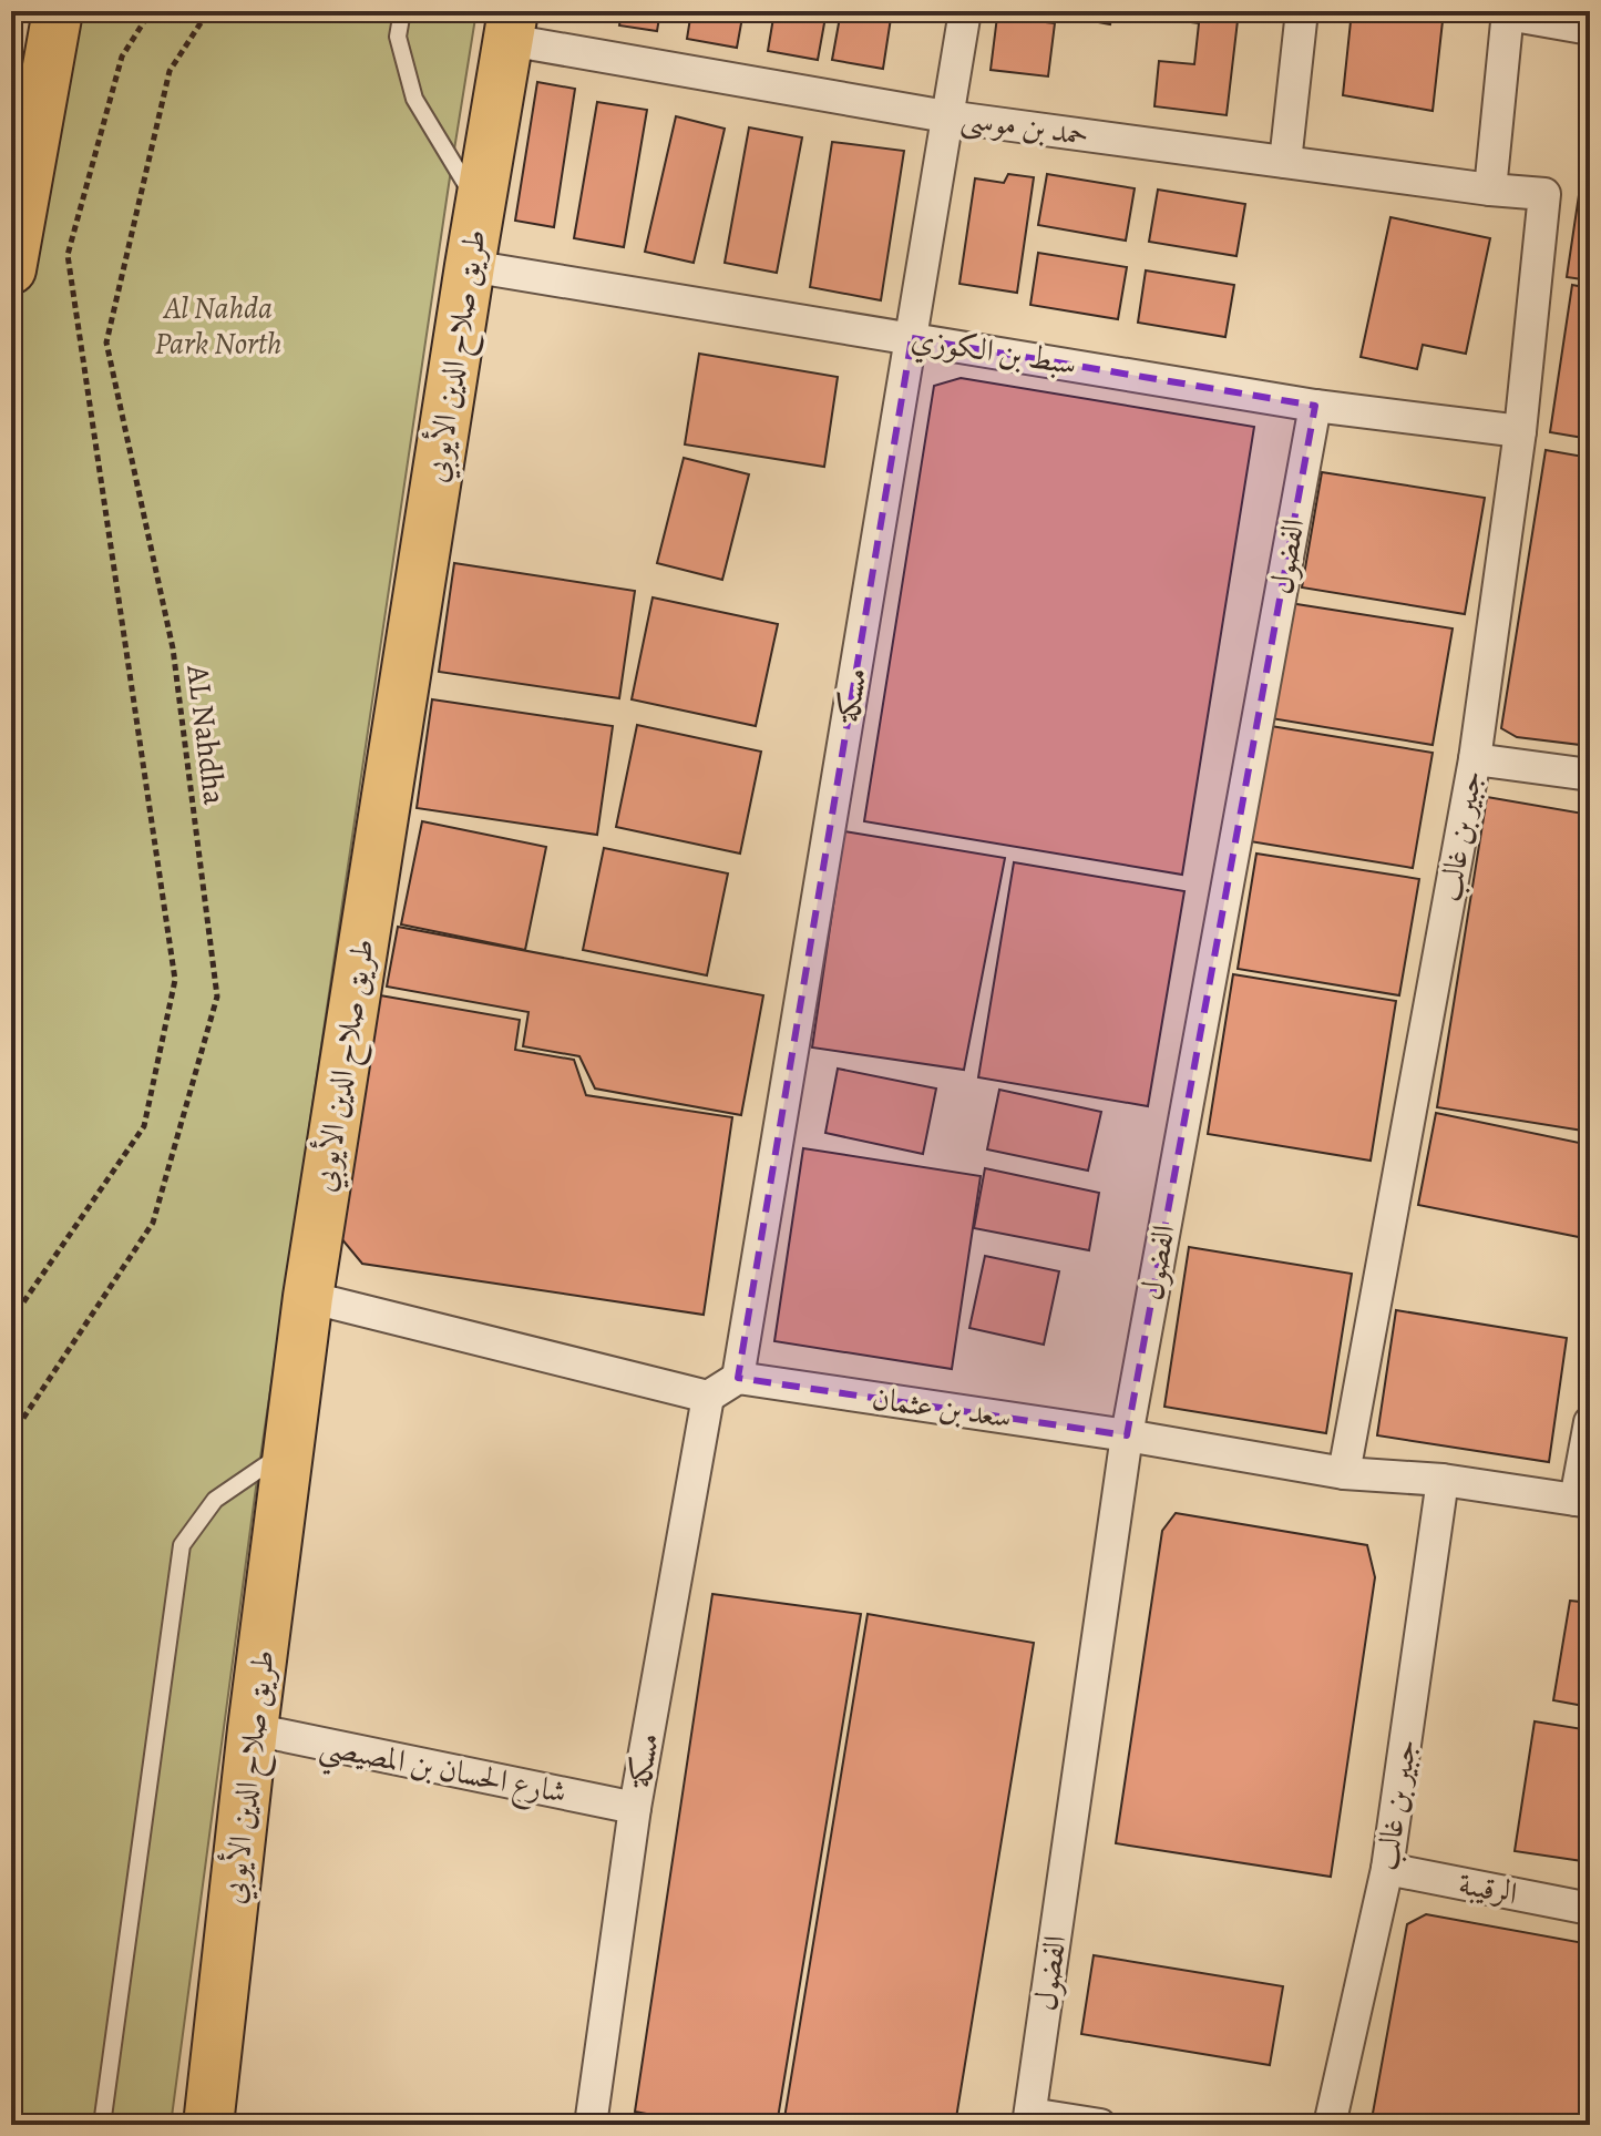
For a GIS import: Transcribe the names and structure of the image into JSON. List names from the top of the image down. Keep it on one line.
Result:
{"streets":{"main road":["طريق صلاح الدين الأيوبي"],"street":["حمد بن موسى","سبط بن الكوزي","الفضول","مسكة","جبير بن غالب","سعد بن عثمان","شارع الحسان بن المصيصي","الرقيبة"],"path":["AL Nahdha"]},"crossings":[["حمد بن موسى","طريق صلاح الدين الأيوبي"],["حمد بن موسى","مسكة"],["حمد بن موسى","جبير بن غالب"],["سبط بن الكوزي","طريق صلاح الدين الأيوبي"],["سبط بن الكوزي","الفضول"],["سبط بن الكوزي","مسكة"],["سبط بن الكوزي","جبير بن غالب"],["طريق صلاح الدين الأيوبي","شارع الحسان بن المصيصي"],["الفضول","سعد بن عثمان"],["مسكة","سعد بن عثمان"],["مسكة","شارع الحسان بن المصيصي"],["جبير بن غالب","سعد بن عثمان"],["جبير بن غالب","الرقيبة"]],"parks":["Al Nahda Park North"]}
